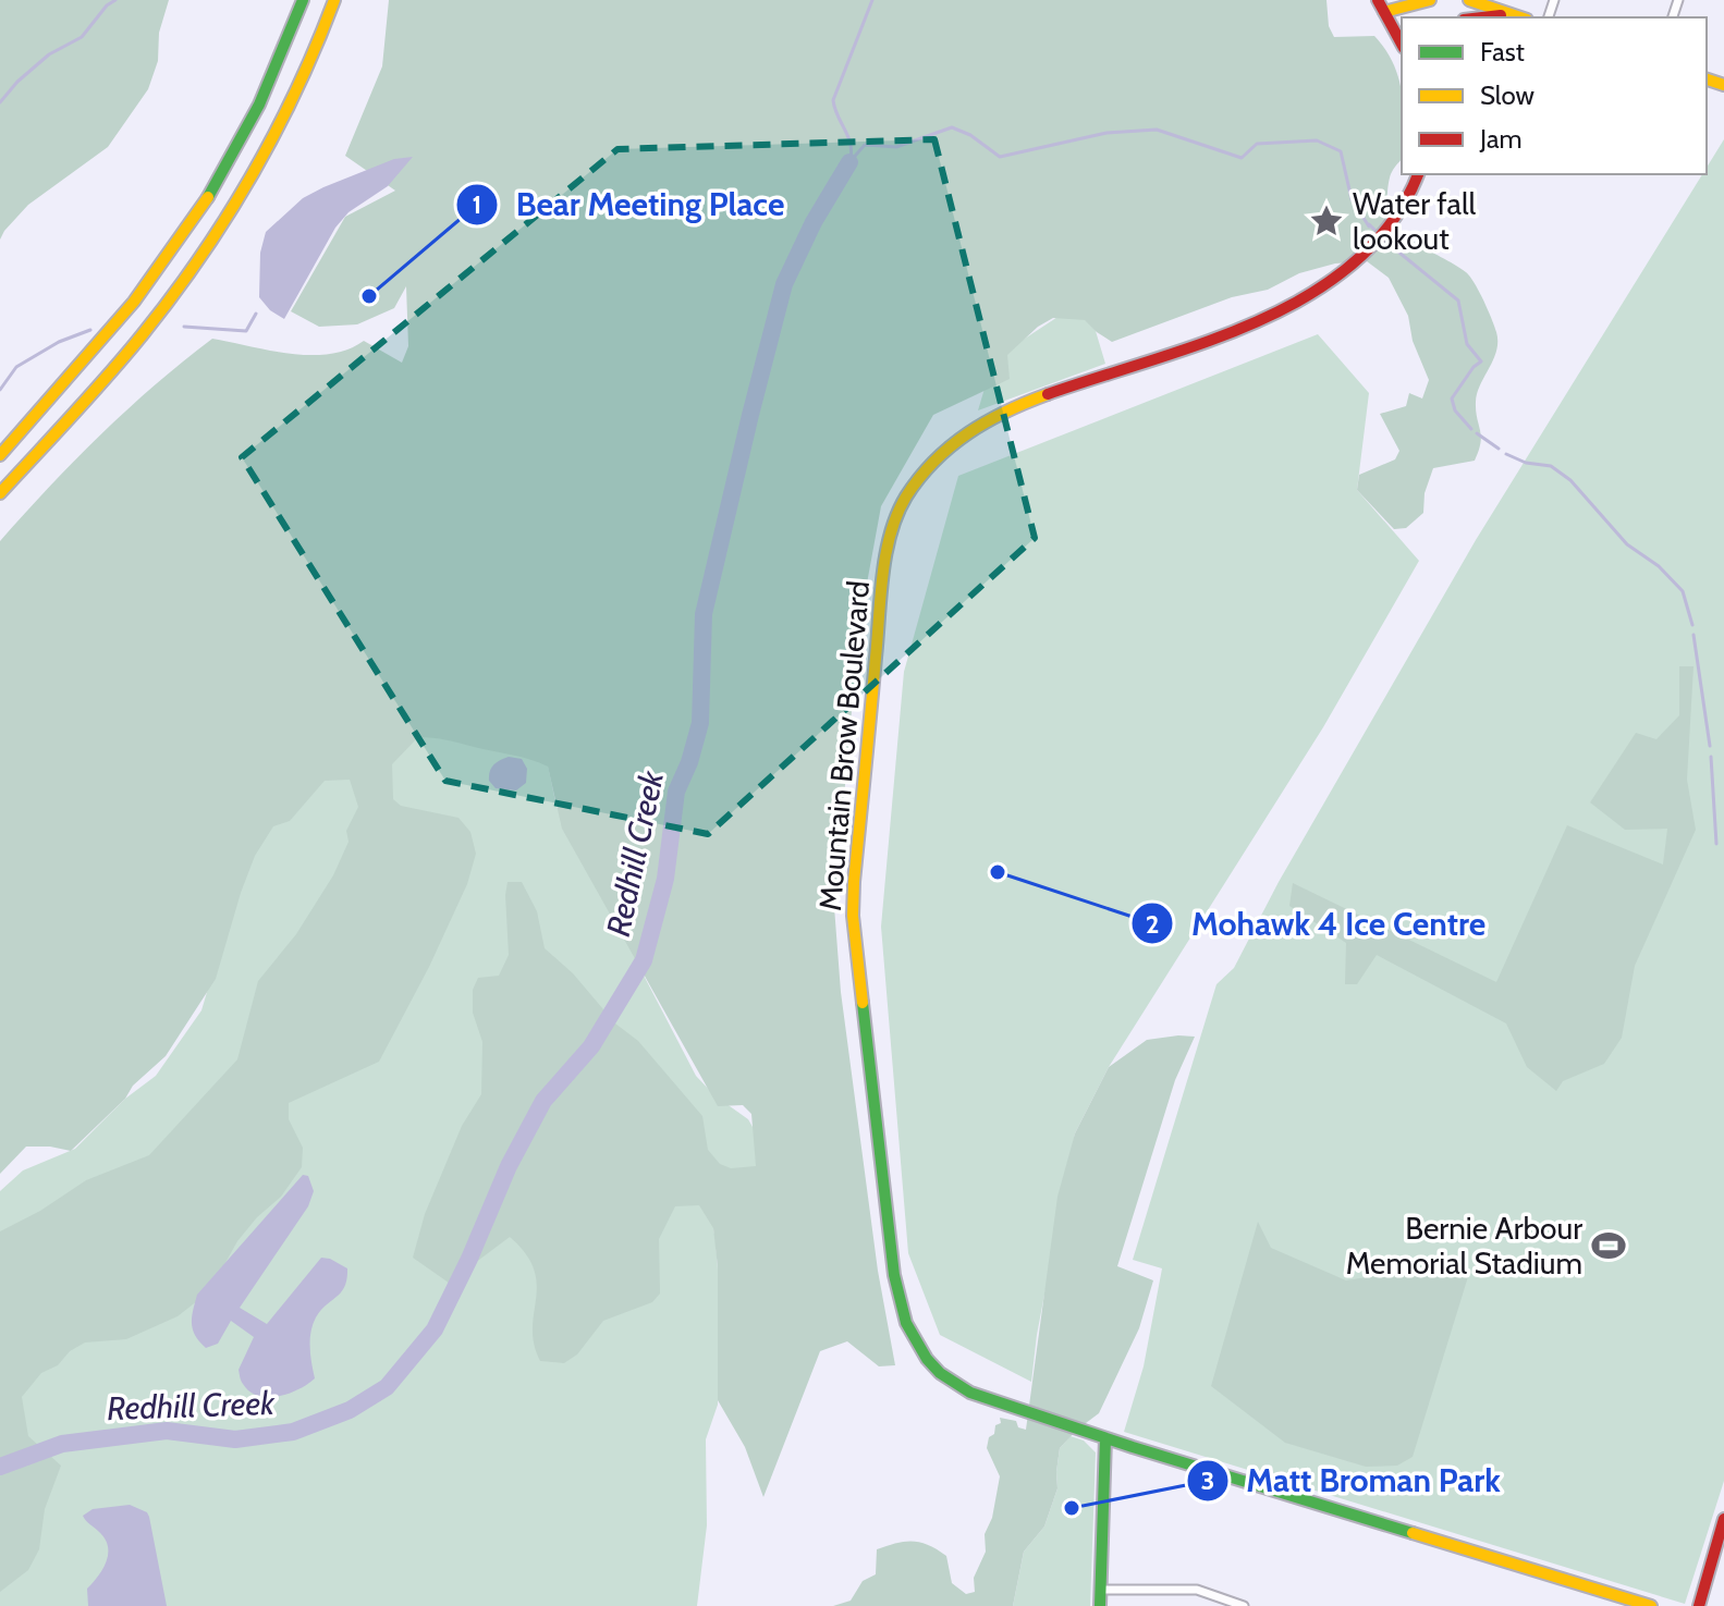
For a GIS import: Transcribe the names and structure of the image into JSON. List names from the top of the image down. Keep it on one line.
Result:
{"streets":{"main road":["Mountain Brow Boulevard"]},"water":["Redhill Creek"],"places":{"place":["Water fall lookout"],"other":["Bear Meeting Place","Mohawk 4 Ice Centre","Matt Broman Park"],"sports":["Bernie Arbour Memorial Stadium"]},"legend":["Fast","Slow","Jam"]}
